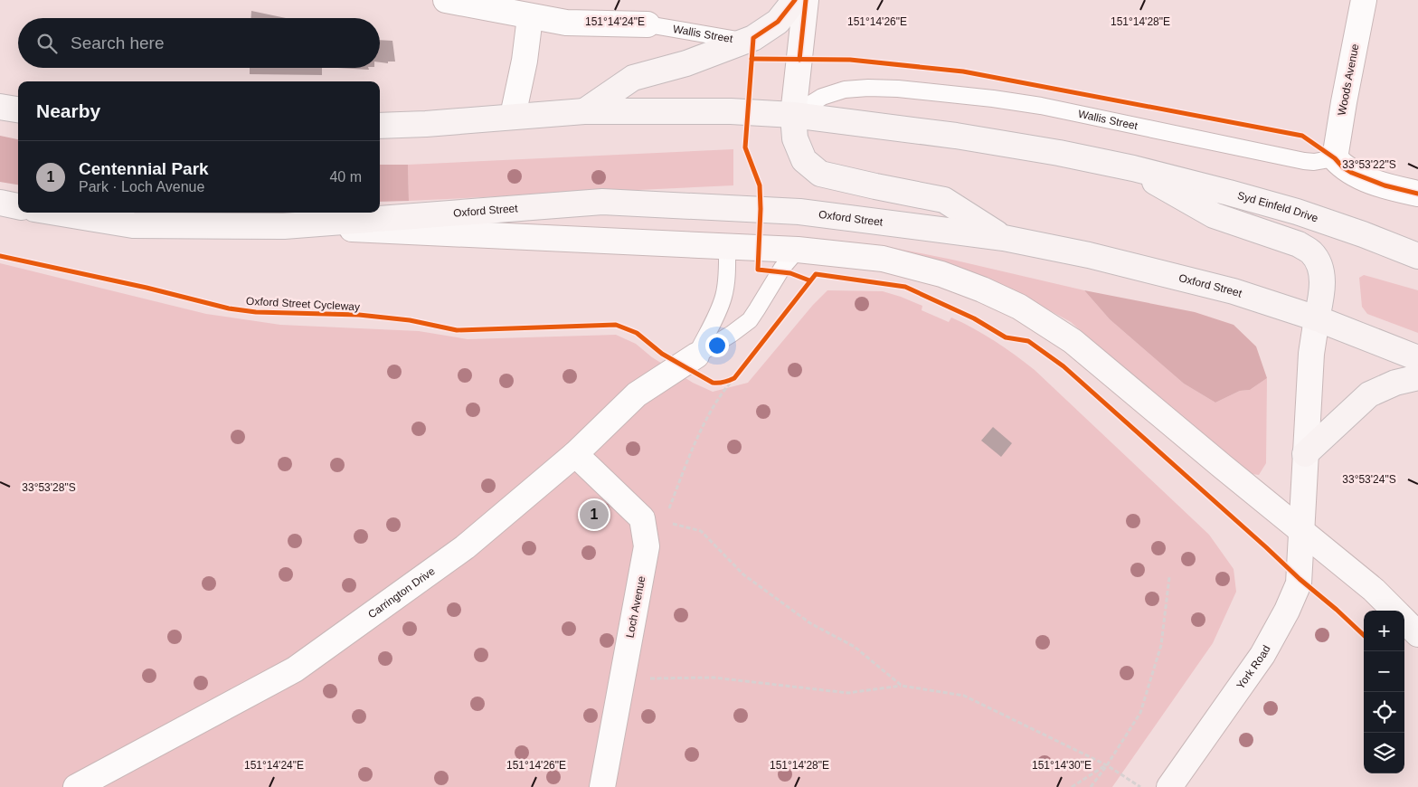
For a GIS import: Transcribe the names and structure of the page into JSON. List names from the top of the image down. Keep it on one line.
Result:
{"streets":{"main road":["Syd Einfeld Drive","Oxford Street","York Road"],"street":["Wallis Street","Woods Avenue","Carrington Drive","Loch Avenue"],"cycle path":["Oxford Street Cycleway"]},"crossings":[["Wallis Street","Woods Avenue"],["Carrington Drive","Loch Avenue"]],"page":{"search":"Search here","heading":"Nearby","list":[{"mark":"1","name":"Centennial Park","note":"Park · Loch Avenue","value":"40 m"}],"pins":"1","map_buttons":["+","−"]},"coordinates":["151°14'24\"E","151°14'26\"E","151°14'28\"E","33°53'22\"S","33°53'24\"S","33°53'28\"S","151°14'30\"E"]}
